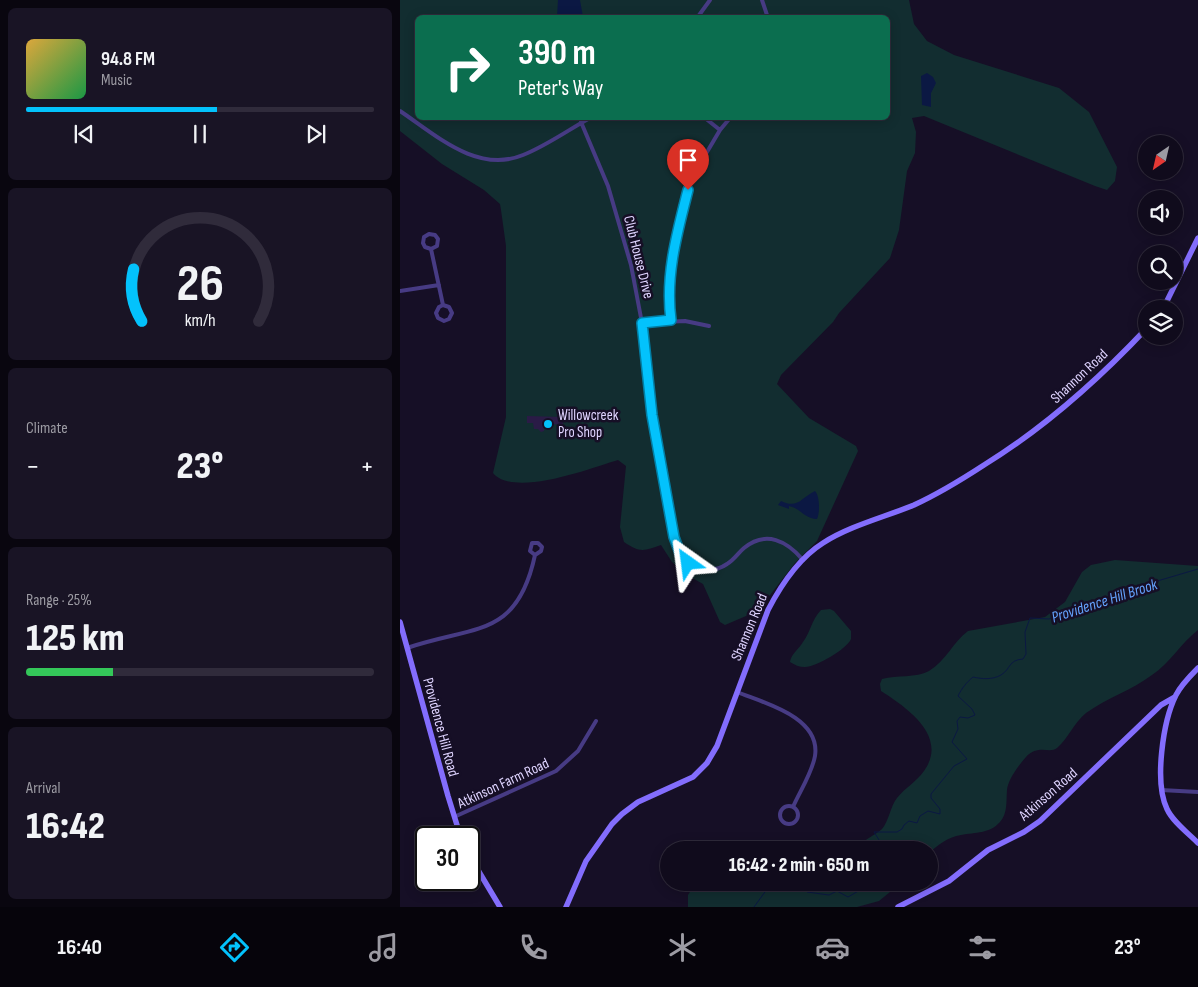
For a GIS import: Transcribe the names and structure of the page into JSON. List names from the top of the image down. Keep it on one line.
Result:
{"streets":{"street":["Club House Drive","Shannon Road","Providence Hill Road","Atkinson Farm Road","Atkinson Road"]},"crossings":[["Club House Drive","Shannon Road"],["Providence Hill Road","Atkinson Farm Road"]],"water":["Providence Hill Brook"],"places":["Willowcreek Pro Shop"],"north":"bottom left","page":{"turn":["390 m","Peter's Way"],"song":["94.8 FM","Music"],"tile":["Climate",["Range · 25%","125 km"],["Arrival","16:42"]],"heat":["−","23°","+"],"limit":"30","trip":"16:42 · 2 min · 650 m","tabs":["16:40","23°"],"gauge":["26","km/h"]}}
